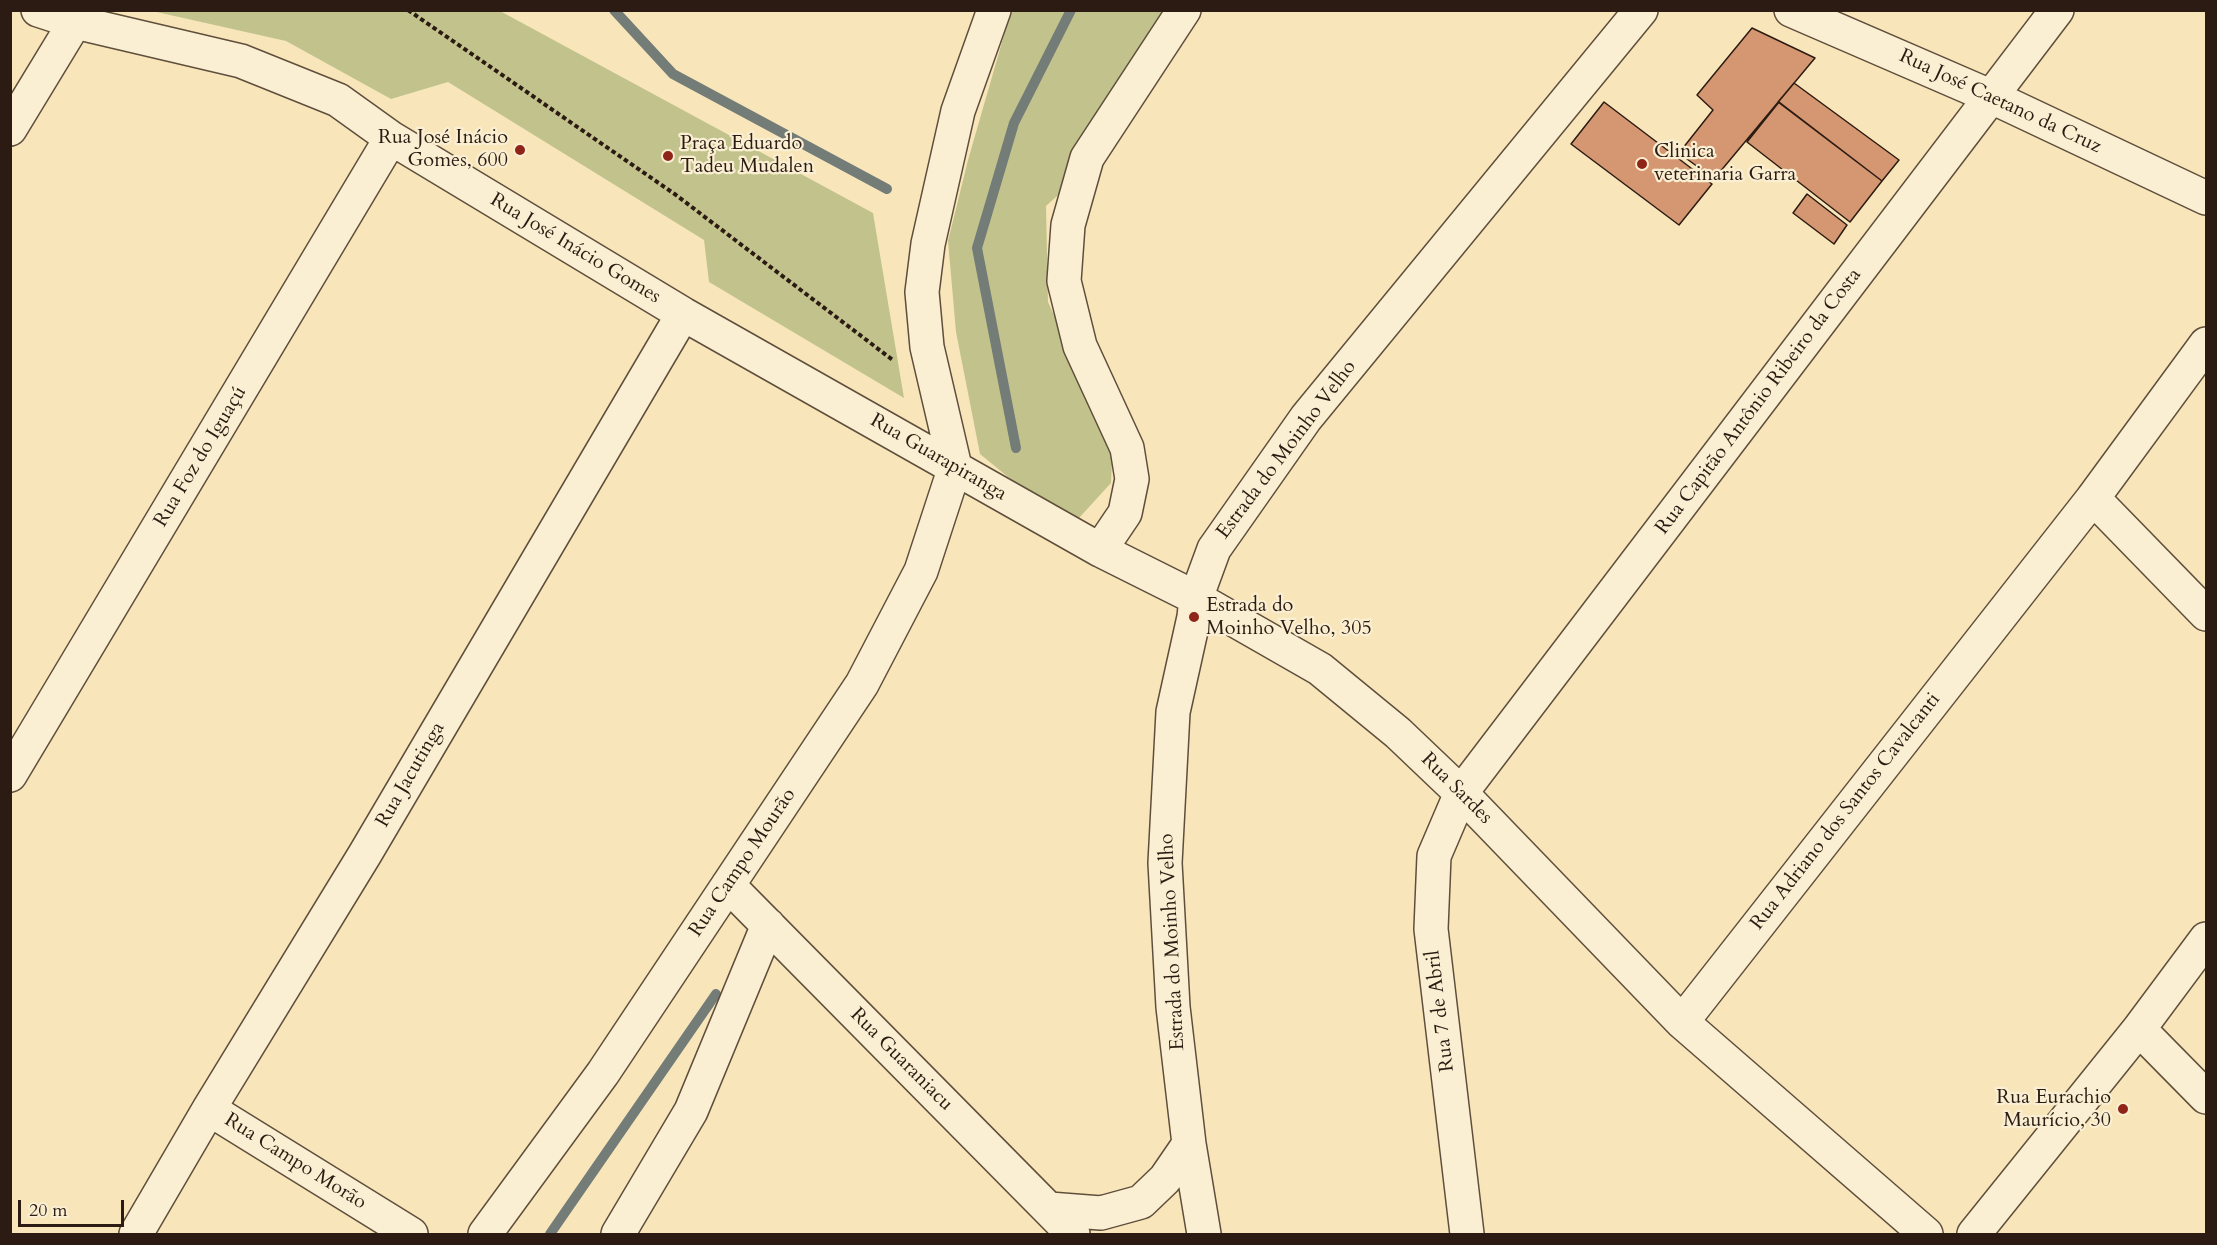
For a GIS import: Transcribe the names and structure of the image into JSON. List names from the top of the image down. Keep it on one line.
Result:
{"streets":{"street":["Rua José Caetano da Cruz","Rua José Inácio Gomes","Rua Capitão Antônio Ribeiro da Costa","Estrada do Moinho Velho","Rua Foz do Iguaçú","Rua Guarapiranga","Rua Jacutinga","Rua Sardes","Rua Adriano dos Santos Cavalcanti","Rua Campo Mourão","Rua 7 de Abril","Rua Guaraniacu","Rua Campo Morão"]},"crossings":[["Rua José Caetano da Cruz","Rua Capitão Antônio Ribeiro da Costa"],["Rua José Inácio Gomes","Rua Foz do Iguaçú"],["Rua José Inácio Gomes","Rua Guarapiranga"],["Rua José Inácio Gomes","Rua Jacutinga"],["Rua Capitão Antônio Ribeiro da Costa","Rua Sardes"],["Rua Capitão Antônio Ribeiro da Costa","Rua 7 de Abril"],["Estrada do Moinho Velho","Rua Guarapiranga"],["Estrada do Moinho Velho","Rua Sardes"],["Rua Guarapiranga","Rua Jacutinga"],["Rua Guarapiranga","Rua Sardes"],["Rua Guarapiranga","Rua Campo Mourão"],["Rua Jacutinga","Rua Campo Morão"],["Rua Sardes","Rua Adriano dos Santos Cavalcanti"],["Rua Sardes","Rua 7 de Abril"],["Rua Campo Mourão","Rua Guaraniacu"]],"places":["Rua José Inácio Gomes, 600","Praça Eduardo Tadeu Mudalen","Clinica veterinaria Garra","Estrada do Moinho Velho, 305","Rua Eurachio Maurício, 30"],"scale_bar":"20 m"}
